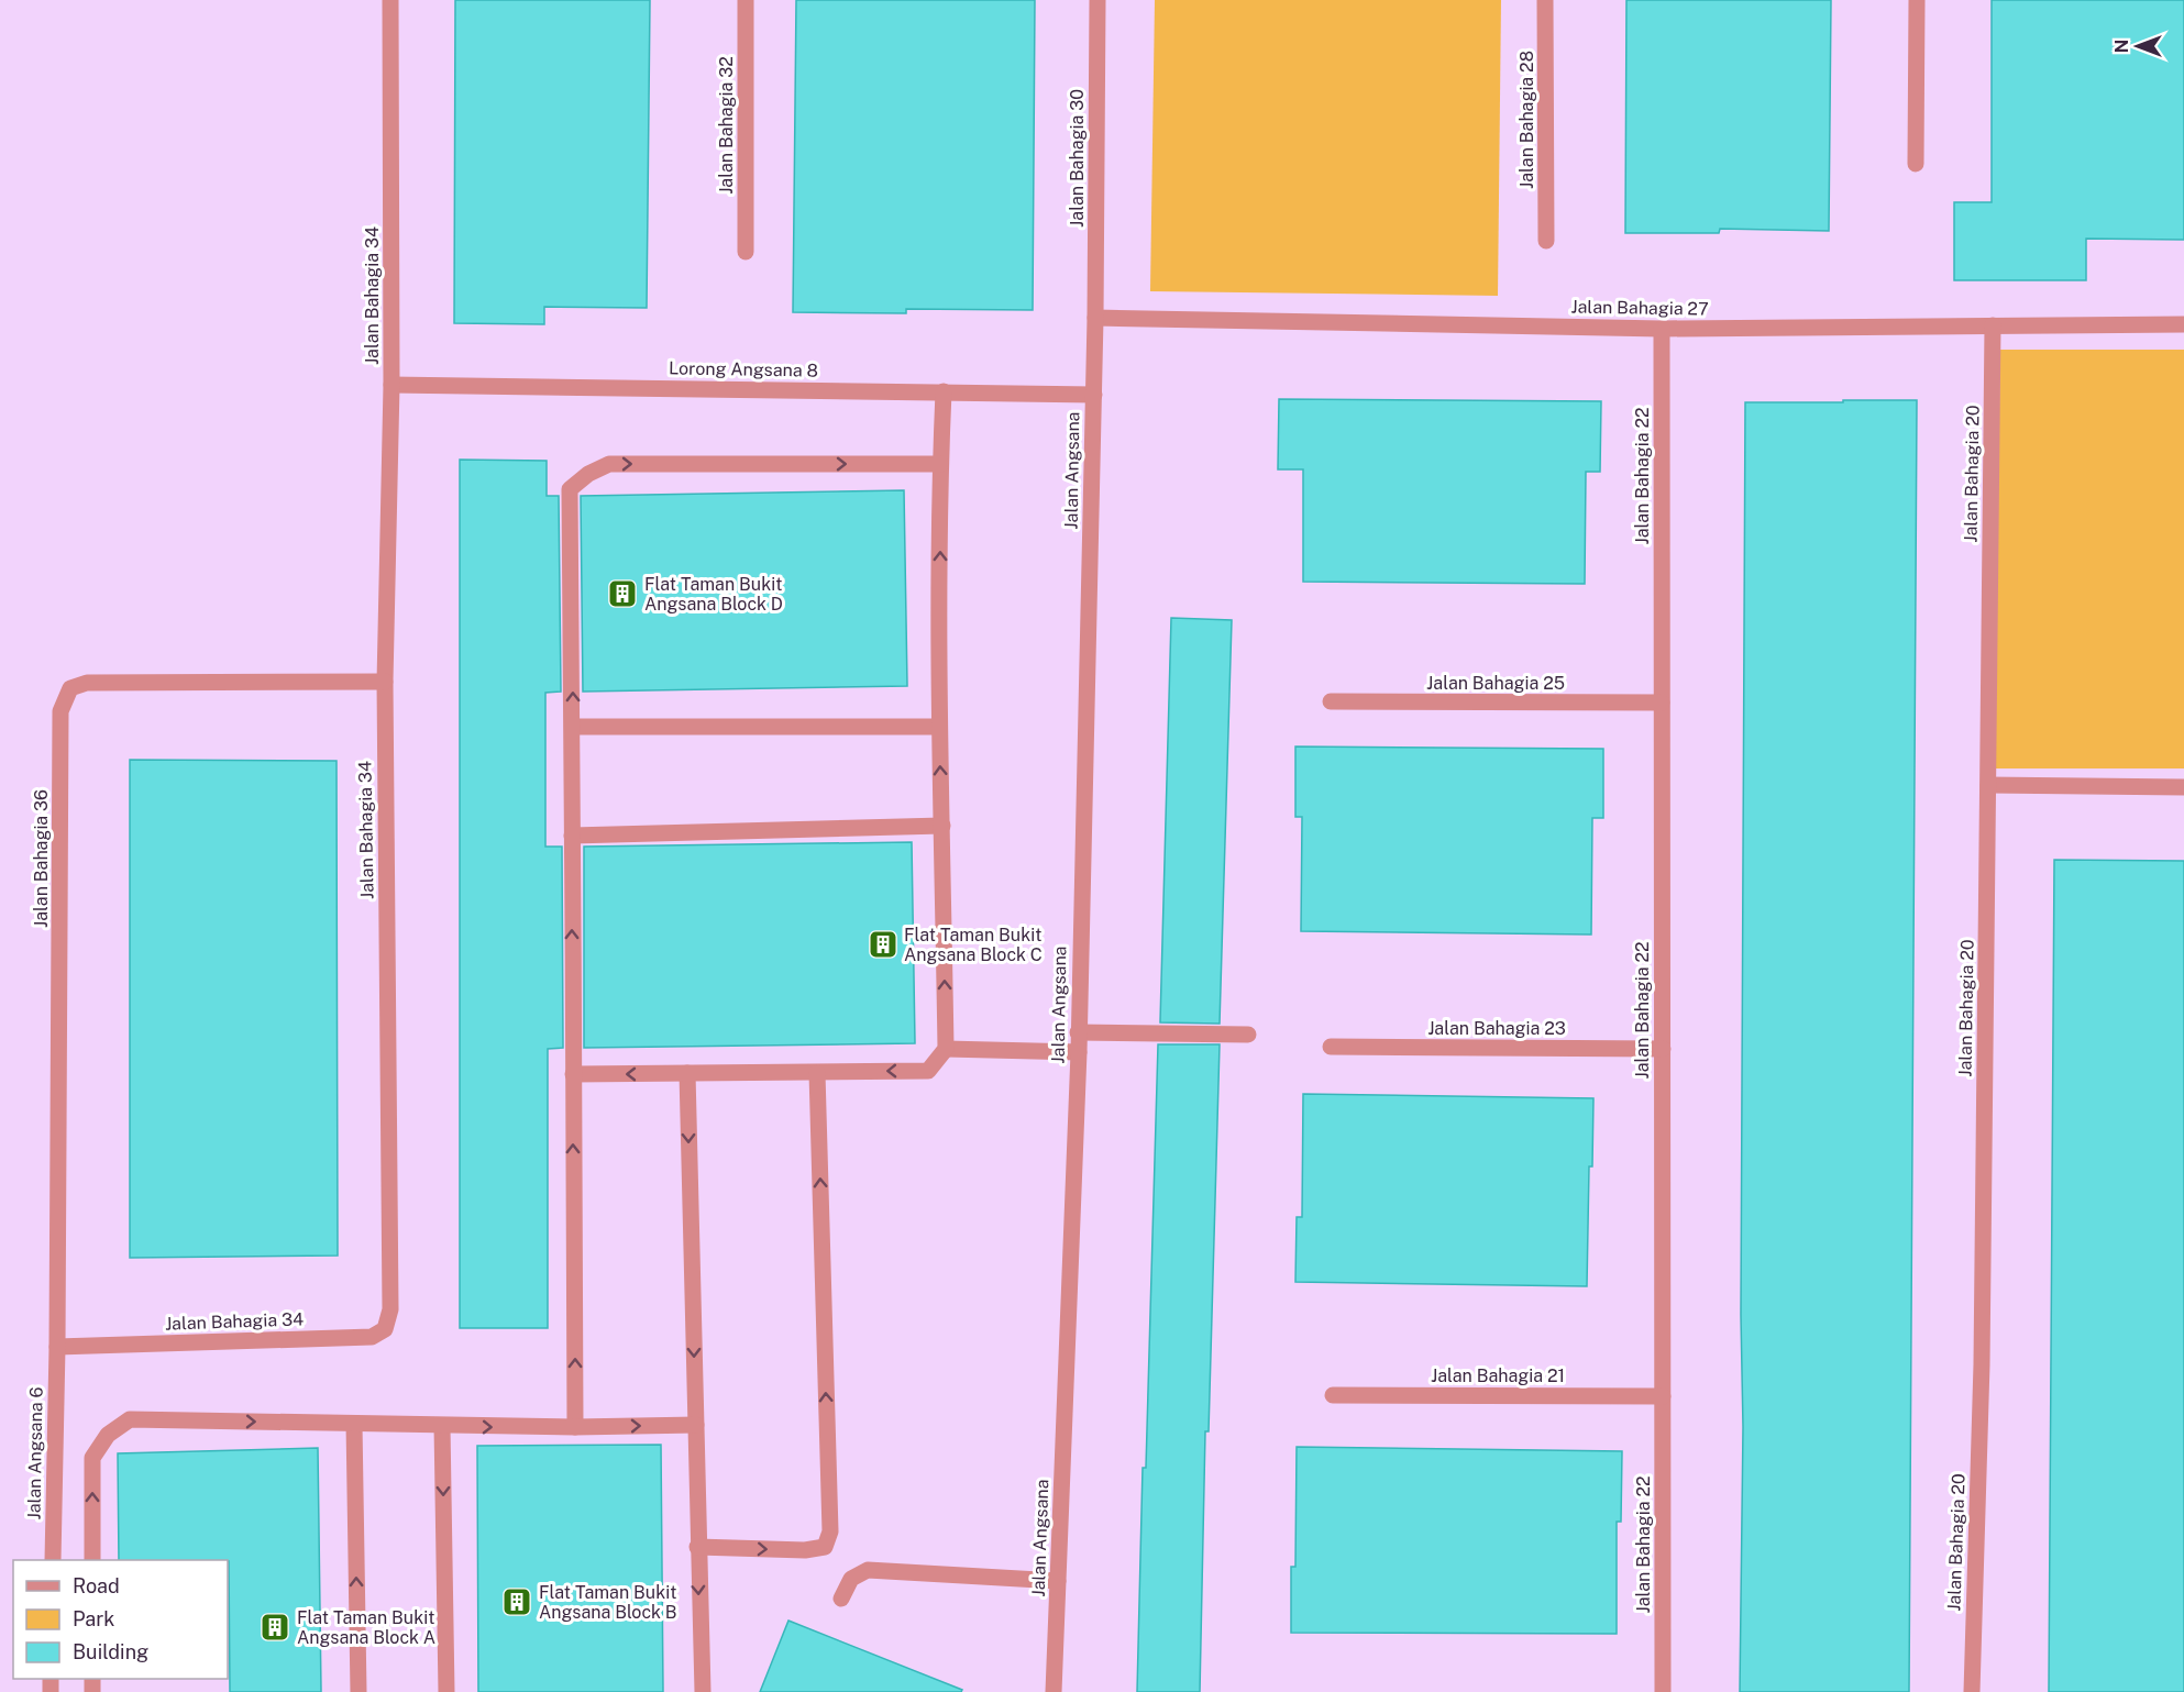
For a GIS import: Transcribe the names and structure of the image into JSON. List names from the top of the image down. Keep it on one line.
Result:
{"streets":{"street":["Jalan Bahagia 28","Jalan Bahagia 32","Jalan Bahagia 30","Jalan Bahagia 34","Jalan Bahagia 27","Lorong Angsana 8","Jalan Angsana","Jalan Bahagia 20","Jalan Bahagia 22","Jalan Bahagia 25","Jalan Bahagia 36","Jalan Bahagia 23","Jalan Bahagia 21","Jalan Angsana 6"]},"crossings":[["Jalan Bahagia 30","Jalan Bahagia 27"],["Jalan Bahagia 30","Jalan Angsana"],["Jalan Bahagia 34","Lorong Angsana 8"],["Jalan Bahagia 34","Jalan Bahagia 36"],["Jalan Bahagia 34","Jalan Angsana 6"],["Jalan Bahagia 27","Jalan Angsana"],["Jalan Bahagia 27","Jalan Bahagia 20"],["Jalan Bahagia 27","Jalan Bahagia 22"],["Lorong Angsana 8","Jalan Angsana"],["Jalan Bahagia 22","Jalan Bahagia 25"],["Jalan Bahagia 22","Jalan Bahagia 23"],["Jalan Bahagia 22","Jalan Bahagia 21"],["Jalan Bahagia 36","Jalan Angsana 6"]],"places":{"building":["Flat Taman Bukit Angsana Block D","Flat Taman Bukit Angsana Block C","Flat Taman Bukit Angsana Block B","Flat Taman Bukit Angsana Block A"]},"legend":["Road","Park","Building"],"north":"left"}
